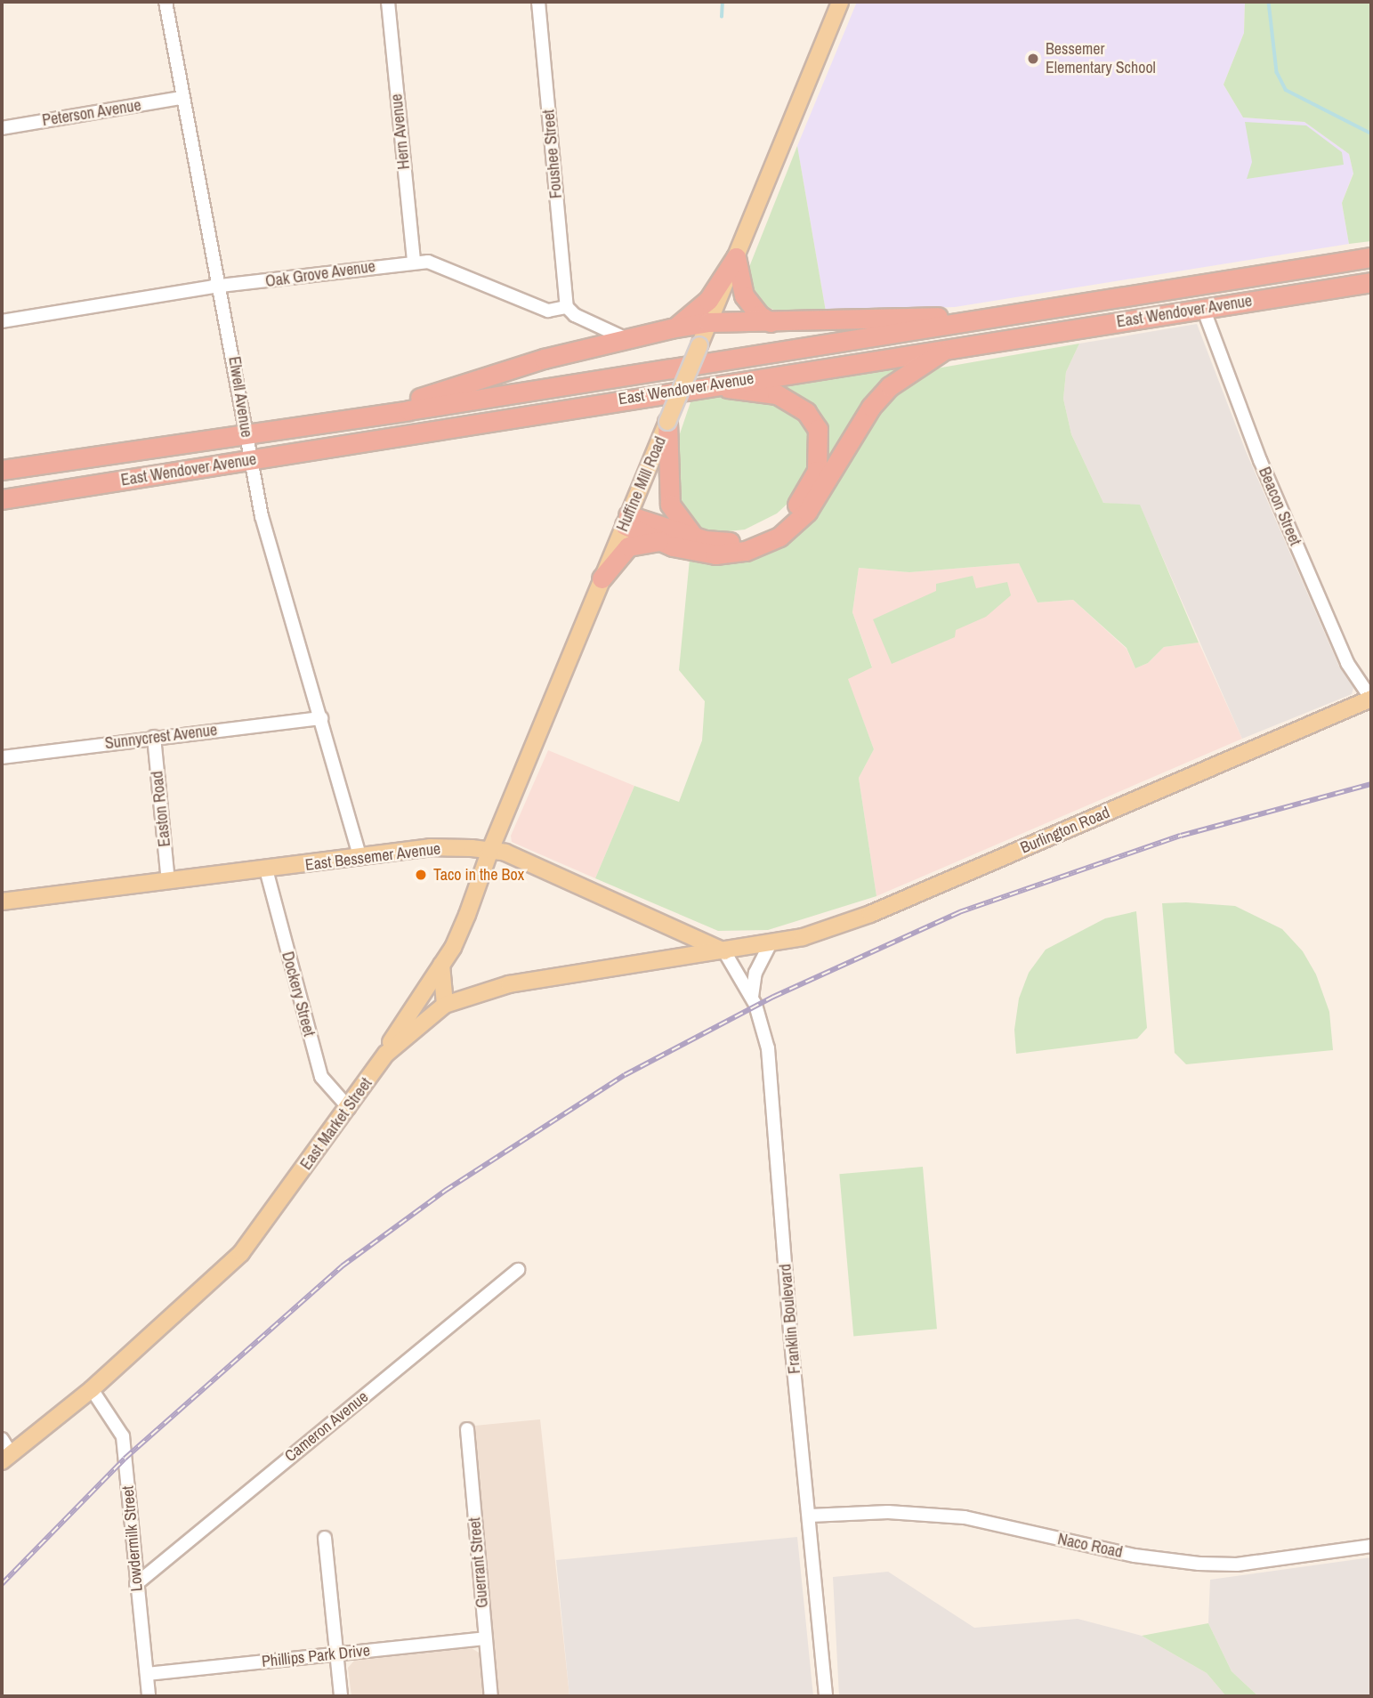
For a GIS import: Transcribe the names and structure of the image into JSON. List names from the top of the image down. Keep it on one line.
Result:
{"streets":{"highway":["East Wendover Avenue"],"main road":["Huffine Mill Road","Burlington Road","East Bessemer Avenue","East Market Street"],"street":["Peterson Avenue","Hern Avenue","Foushee Street","Oak Grove Avenue","Elwell Avenue","Beacon Street","Sunnycrest Avenue","Easton Road","Dockery Street","Franklin Boulevard","Cameron Avenue","Lowdermilk Street","Naco Road","Guerrant Street","Phillips Park Drive"]},"crossings":[["Peterson Avenue","Elwell Avenue"],["Hern Avenue","Oak Grove Avenue"],["Foushee Street","Oak Grove Avenue"],["Oak Grove Avenue","Elwell Avenue"],["East Wendover Avenue","Elwell Avenue"],["East Wendover Avenue","Beacon Street"],["Elwell Avenue","Sunnycrest Avenue"],["Elwell Avenue","East Bessemer Avenue"],["Huffine Mill Road","East Bessemer Avenue"],["Huffine Mill Road","East Market Street"],["Beacon Street","Burlington Road"],["Sunnycrest Avenue","Easton Road"],["Easton Road","East Bessemer Avenue"],["Burlington Road","East Market Street"],["East Bessemer Avenue","Dockery Street"],["East Bessemer Avenue","East Market Street"],["East Bessemer Avenue","Franklin Boulevard"],["Dockery Street","East Market Street"],["East Market Street","Franklin Boulevard"],["East Market Street","Lowdermilk Street"],["Franklin Boulevard","Naco Road"],["Cameron Avenue","Lowdermilk Street"],["Lowdermilk Street","Phillips Park Drive"],["Guerrant Street","Phillips Park Drive"]],"places":["Bessemer Elementary School","Taco in the Box"]}
